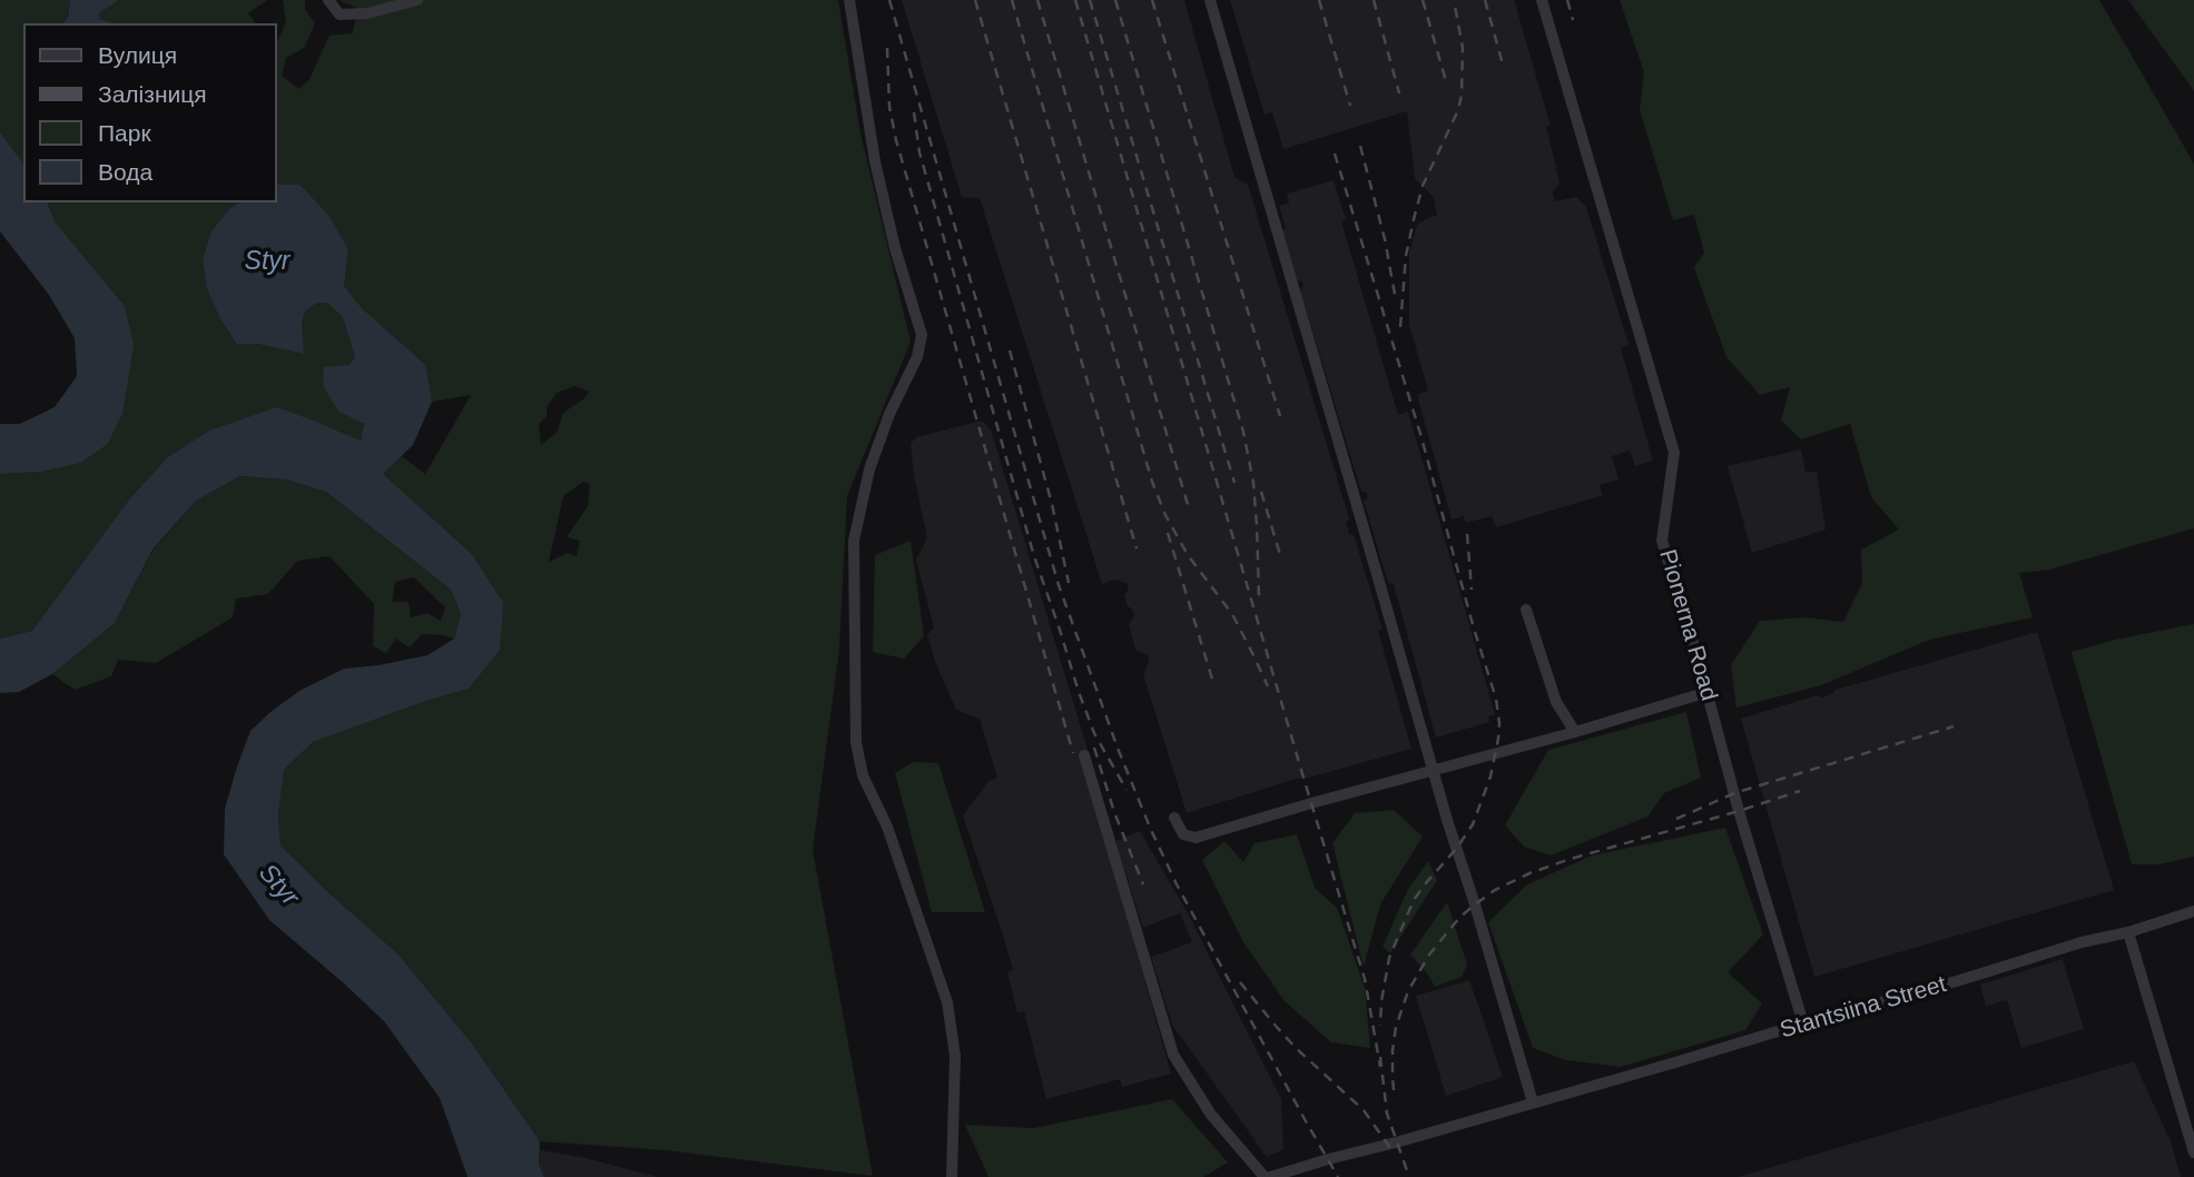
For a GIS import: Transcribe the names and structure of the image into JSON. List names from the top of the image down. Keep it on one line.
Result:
{"streets":{"street":["Pionerna Road","Stantsiina Street"]},"crossings":[["Pionerna Road","Stantsiina Street"]],"water":["Styr"],"legend":["Вулиця","Залізниця","Парк","Вода"]}
